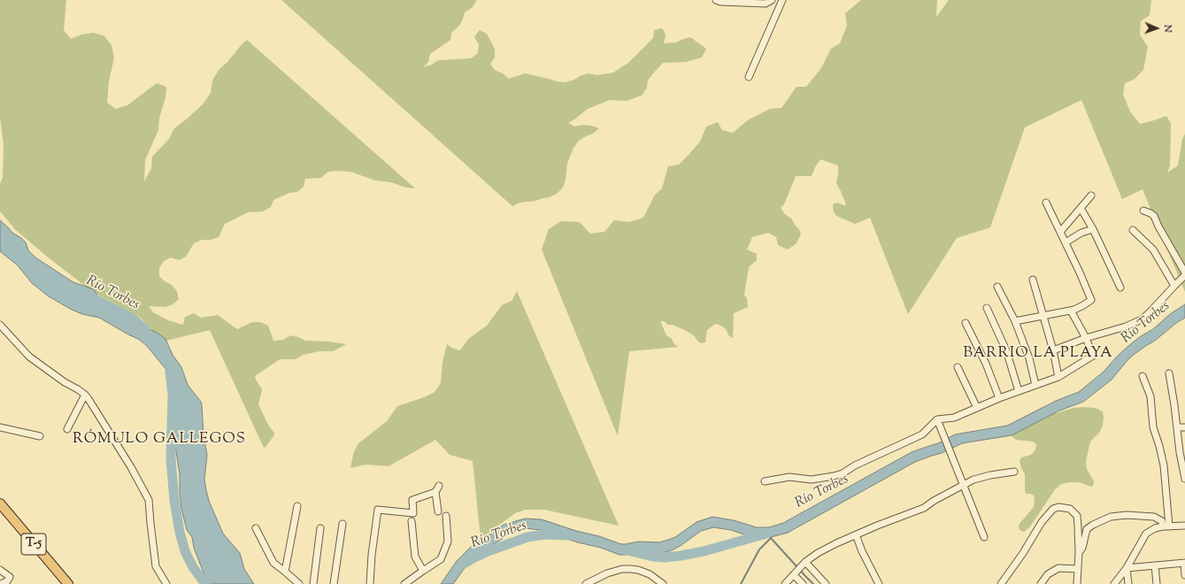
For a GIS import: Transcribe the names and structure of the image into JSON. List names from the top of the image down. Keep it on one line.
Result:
{"streets":{"highway":["T-5"]},"districts":["BARRIO LA PLAYA","RÓMULO GALLEGOS"],"water":["Río Torbes"],"north":"right"}
